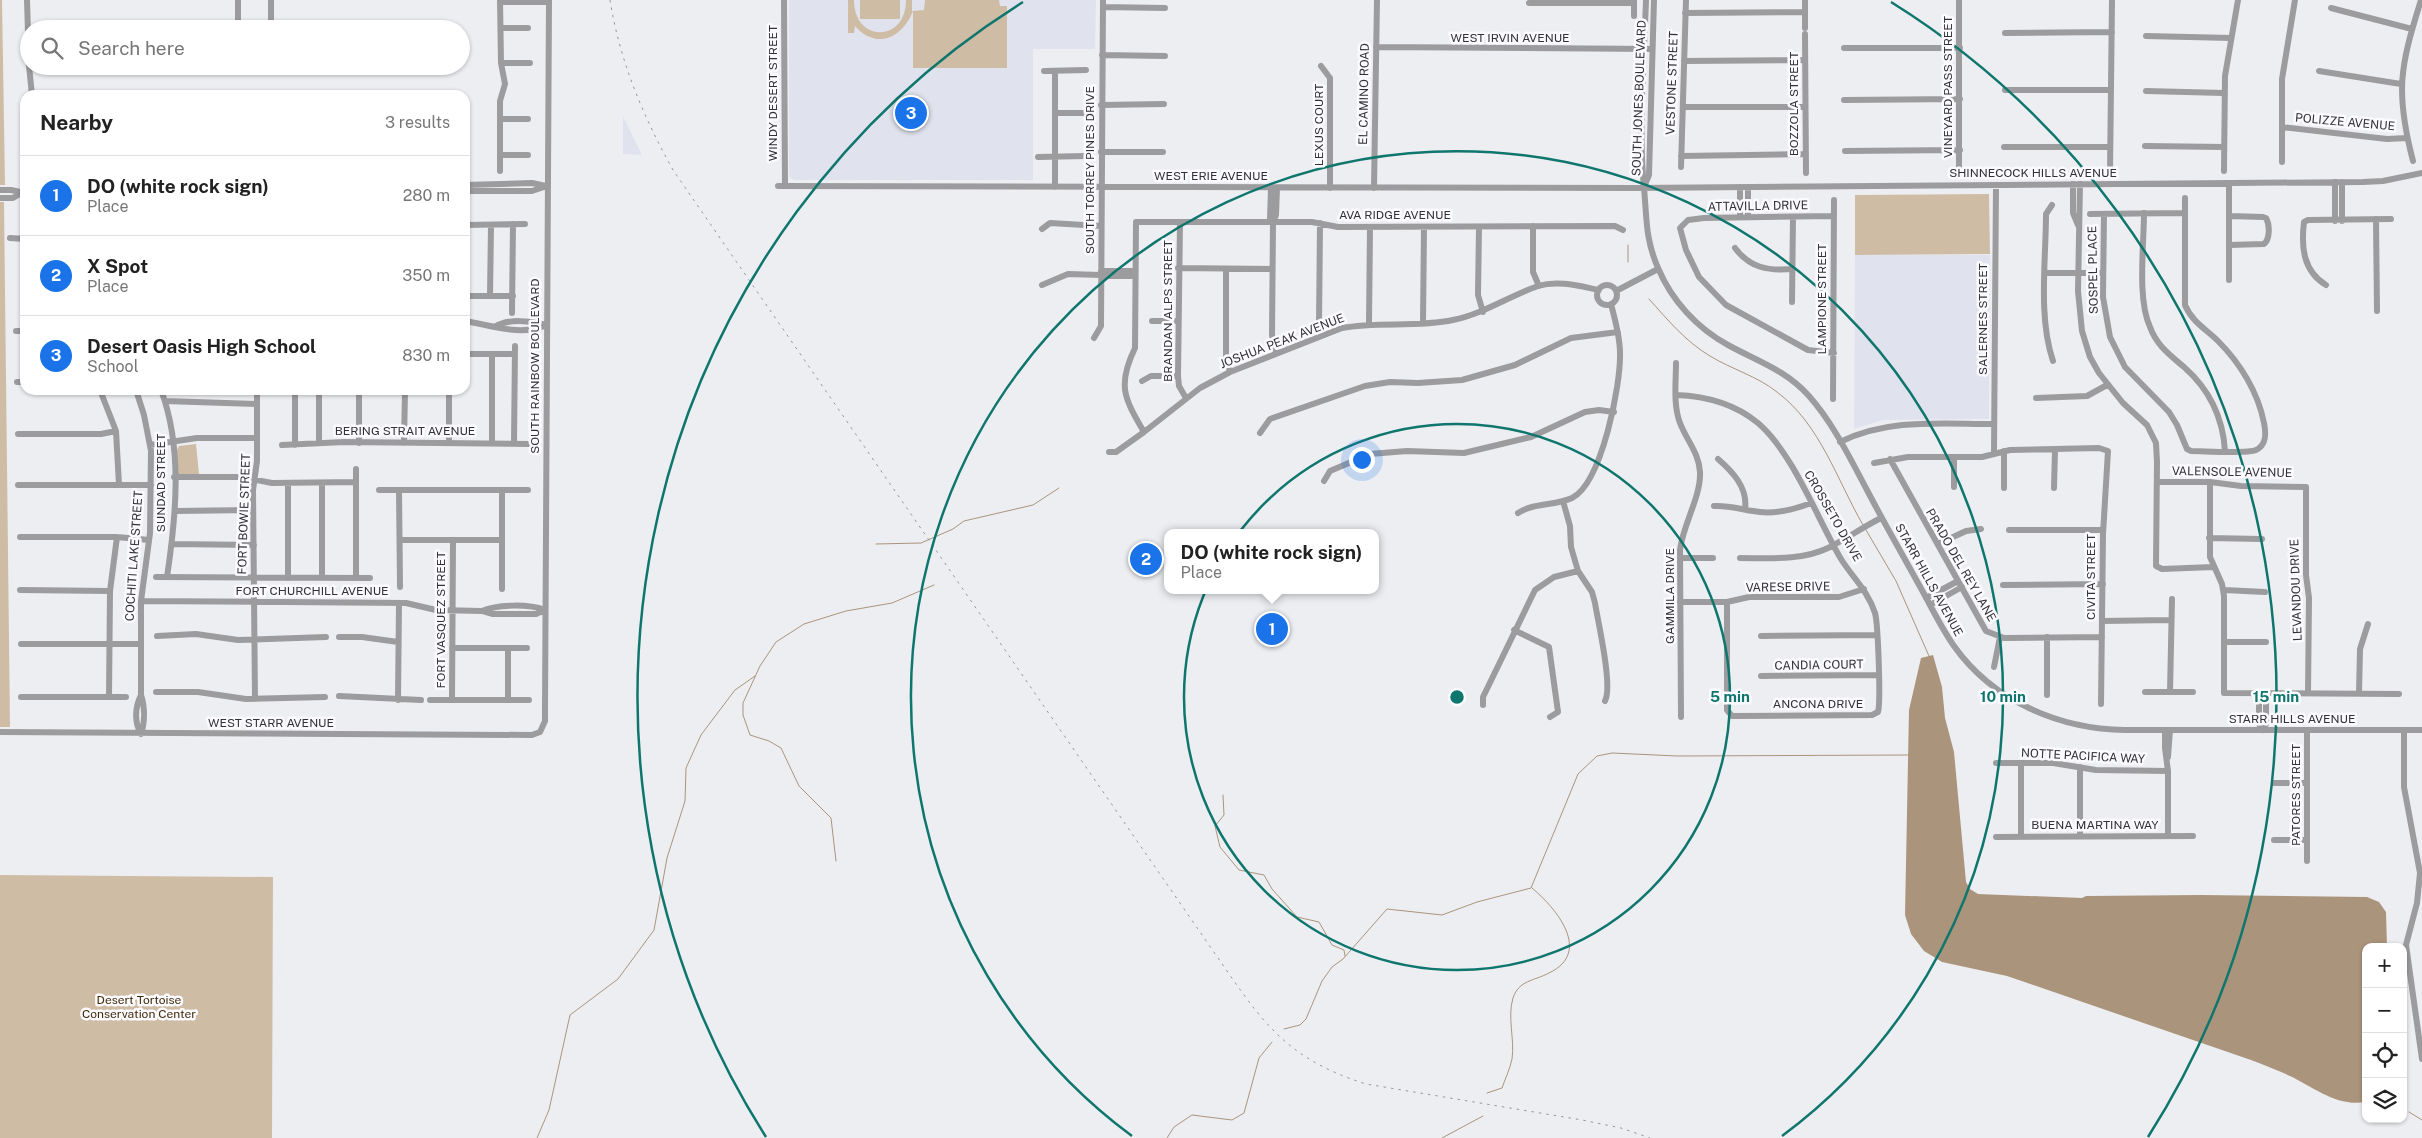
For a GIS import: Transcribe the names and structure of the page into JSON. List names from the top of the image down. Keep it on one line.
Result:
{"streets":{"street":["WEST IRVIN AVENUE","VESTONE STREET","VINEYARD PASS STREET","WINDY DESERT STREET","EL CAMINO ROAD","SOUTH JONES BOULEVARD","BOZZOLA STREET","POLIZZE AVENUE","LEXUS COURT","SOUTH TORREY PINES DRIVE","SHINNECOCK HILLS AVENUE","WEST ERIE AVENUE","ATTAVILLA DRIVE","AVA RIDGE AVENUE","SOSPEL PLACE","LAMPIONE STREET","BRANDAN ALPS STREET","SALERNES STREET","JOSHUA PEAK AVENUE","SOUTH RAINBOW BOULEVARD","BERING STRAIT AVENUE","VALENSOLE AVENUE","SUNDAD STREET","FORT BOWIE STREET","CROSSETO DRIVE","COCHITI LAKE STREET","PRADO DEL REY LANE","CIVITA STREET","STARR HILLS AVENUE","VARESE DRIVE","LEVANDOU DRIVE","FORT CHURCHILL AVENUE","GAMMILA DRIVE","FORT VASQUEZ STREET","CANDIA COURT","ANCONA DRIVE","WEST STARR AVENUE","NOTTE PACIFICA WAY","PATORES STREET","BUENA MARTINA WAY"]},"crossings":[["WEST IRVIN AVENUE","EL CAMINO ROAD"],["WEST IRVIN AVENUE","SOUTH JONES BOULEVARD"],["WINDY DESERT STREET","WEST ERIE AVENUE"],["EL CAMINO ROAD","WEST ERIE AVENUE"],["SOUTH JONES BOULEVARD","SHINNECOCK HILLS AVENUE"],["SOUTH JONES BOULEVARD","WEST ERIE AVENUE"],["SOUTH JONES BOULEVARD","STARR HILLS AVENUE"],["LEXUS COURT","WEST ERIE AVENUE"],["SOUTH TORREY PINES DRIVE","WEST ERIE AVENUE"],["SHINNECOCK HILLS AVENUE","WEST ERIE AVENUE"],["SHINNECOCK HILLS AVENUE","SALERNES STREET"],["SHINNECOCK HILLS AVENUE","STARR HILLS AVENUE"],["WEST ERIE AVENUE","STARR HILLS AVENUE"],["ATTAVILLA DRIVE","LAMPIONE STREET"],["AVA RIDGE AVENUE","BRANDAN ALPS STREET"],["BRANDAN ALPS STREET","JOSHUA PEAK AVENUE"],["SOUTH RAINBOW BOULEVARD","FORT CHURCHILL AVENUE"],["SOUTH RAINBOW BOULEVARD","WEST STARR AVENUE"],["VALENSOLE AVENUE","LEVANDOU DRIVE"],["FORT BOWIE STREET","FORT CHURCHILL AVENUE"],["CROSSETO DRIVE","VARESE DRIVE"],["CROSSETO DRIVE","GAMMILA DRIVE"],["CROSSETO DRIVE","CANDIA COURT"],["CROSSETO DRIVE","ANCONA DRIVE"],["COCHITI LAKE STREET","FORT CHURCHILL AVENUE"],["COCHITI LAKE STREET","WEST STARR AVENUE"],["PRADO DEL REY LANE","CIVITA STREET"],["STARR HILLS AVENUE","PATORES STREET"],["VARESE DRIVE","GAMMILA DRIVE"],["VARESE DRIVE","ANCONA DRIVE"],["FORT CHURCHILL AVENUE","FORT VASQUEZ STREET"]],"parks":["Desert Tortoise Conservation Center"],"page":{"search":"Search here","heading":["Nearby","3 results"],"pins":["3","2","1"],"list":[{"mark":"1","name":"DO (white rock sign)","note":"Place","value":"280 m"},{"mark":"2","name":"X Spot","note":"Place","value":"350 m"},{"mark":"3","name":"Desert Oasis High School","note":"School","value":"830 m"}],"popup":["DO (white rock sign)","Place"],"map_buttons":["+","−"]},"rings":["5 min","10 min","15 min"]}
